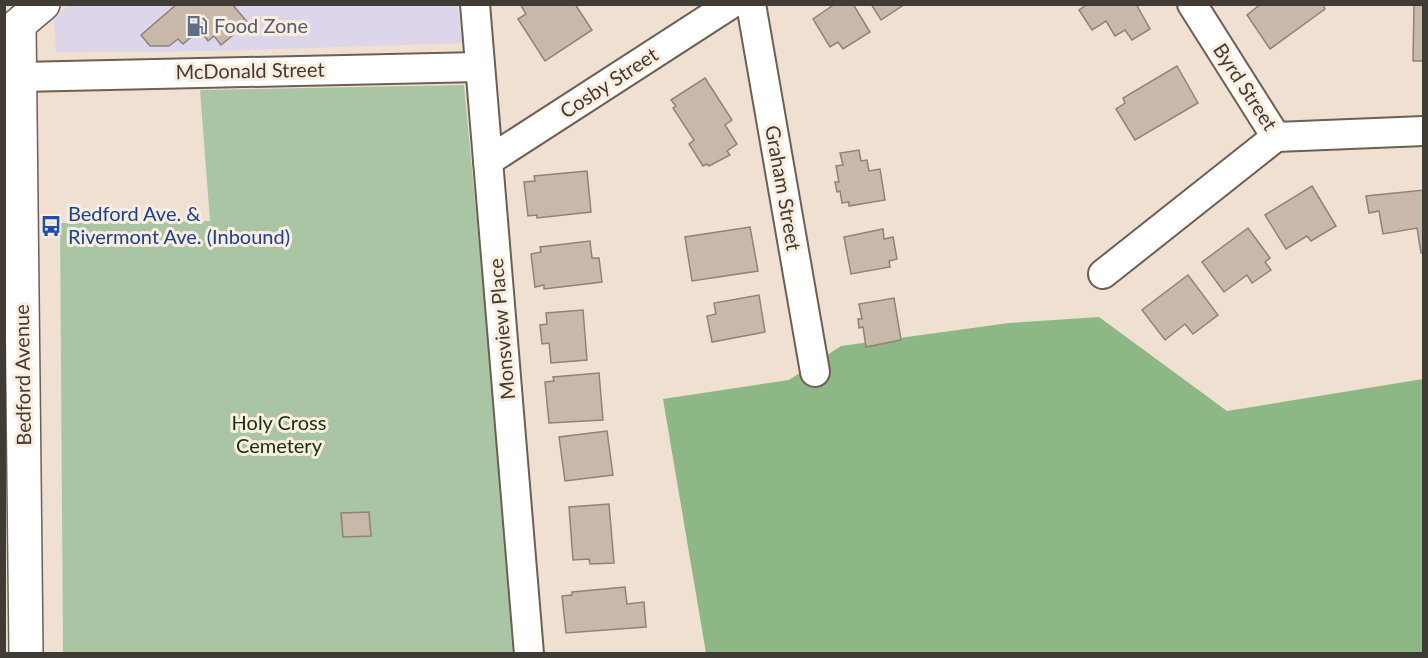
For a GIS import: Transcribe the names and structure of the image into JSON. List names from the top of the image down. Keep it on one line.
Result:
{"streets":{"street":["McDonald Street","Cosby Street","Byrd Street","Graham Street","Monsview Place","Bedford Avenue"]},"crossings":[["McDonald Street","Monsview Place"],["McDonald Street","Bedford Avenue"],["Cosby Street","Monsview Place"]],"parks":["Holy Cross Cemetery"],"places":{"fuel station":["Food Zone"],"bus stop":["Bedford Ave. & Rivermont Ave. (Inbound)"]}}
